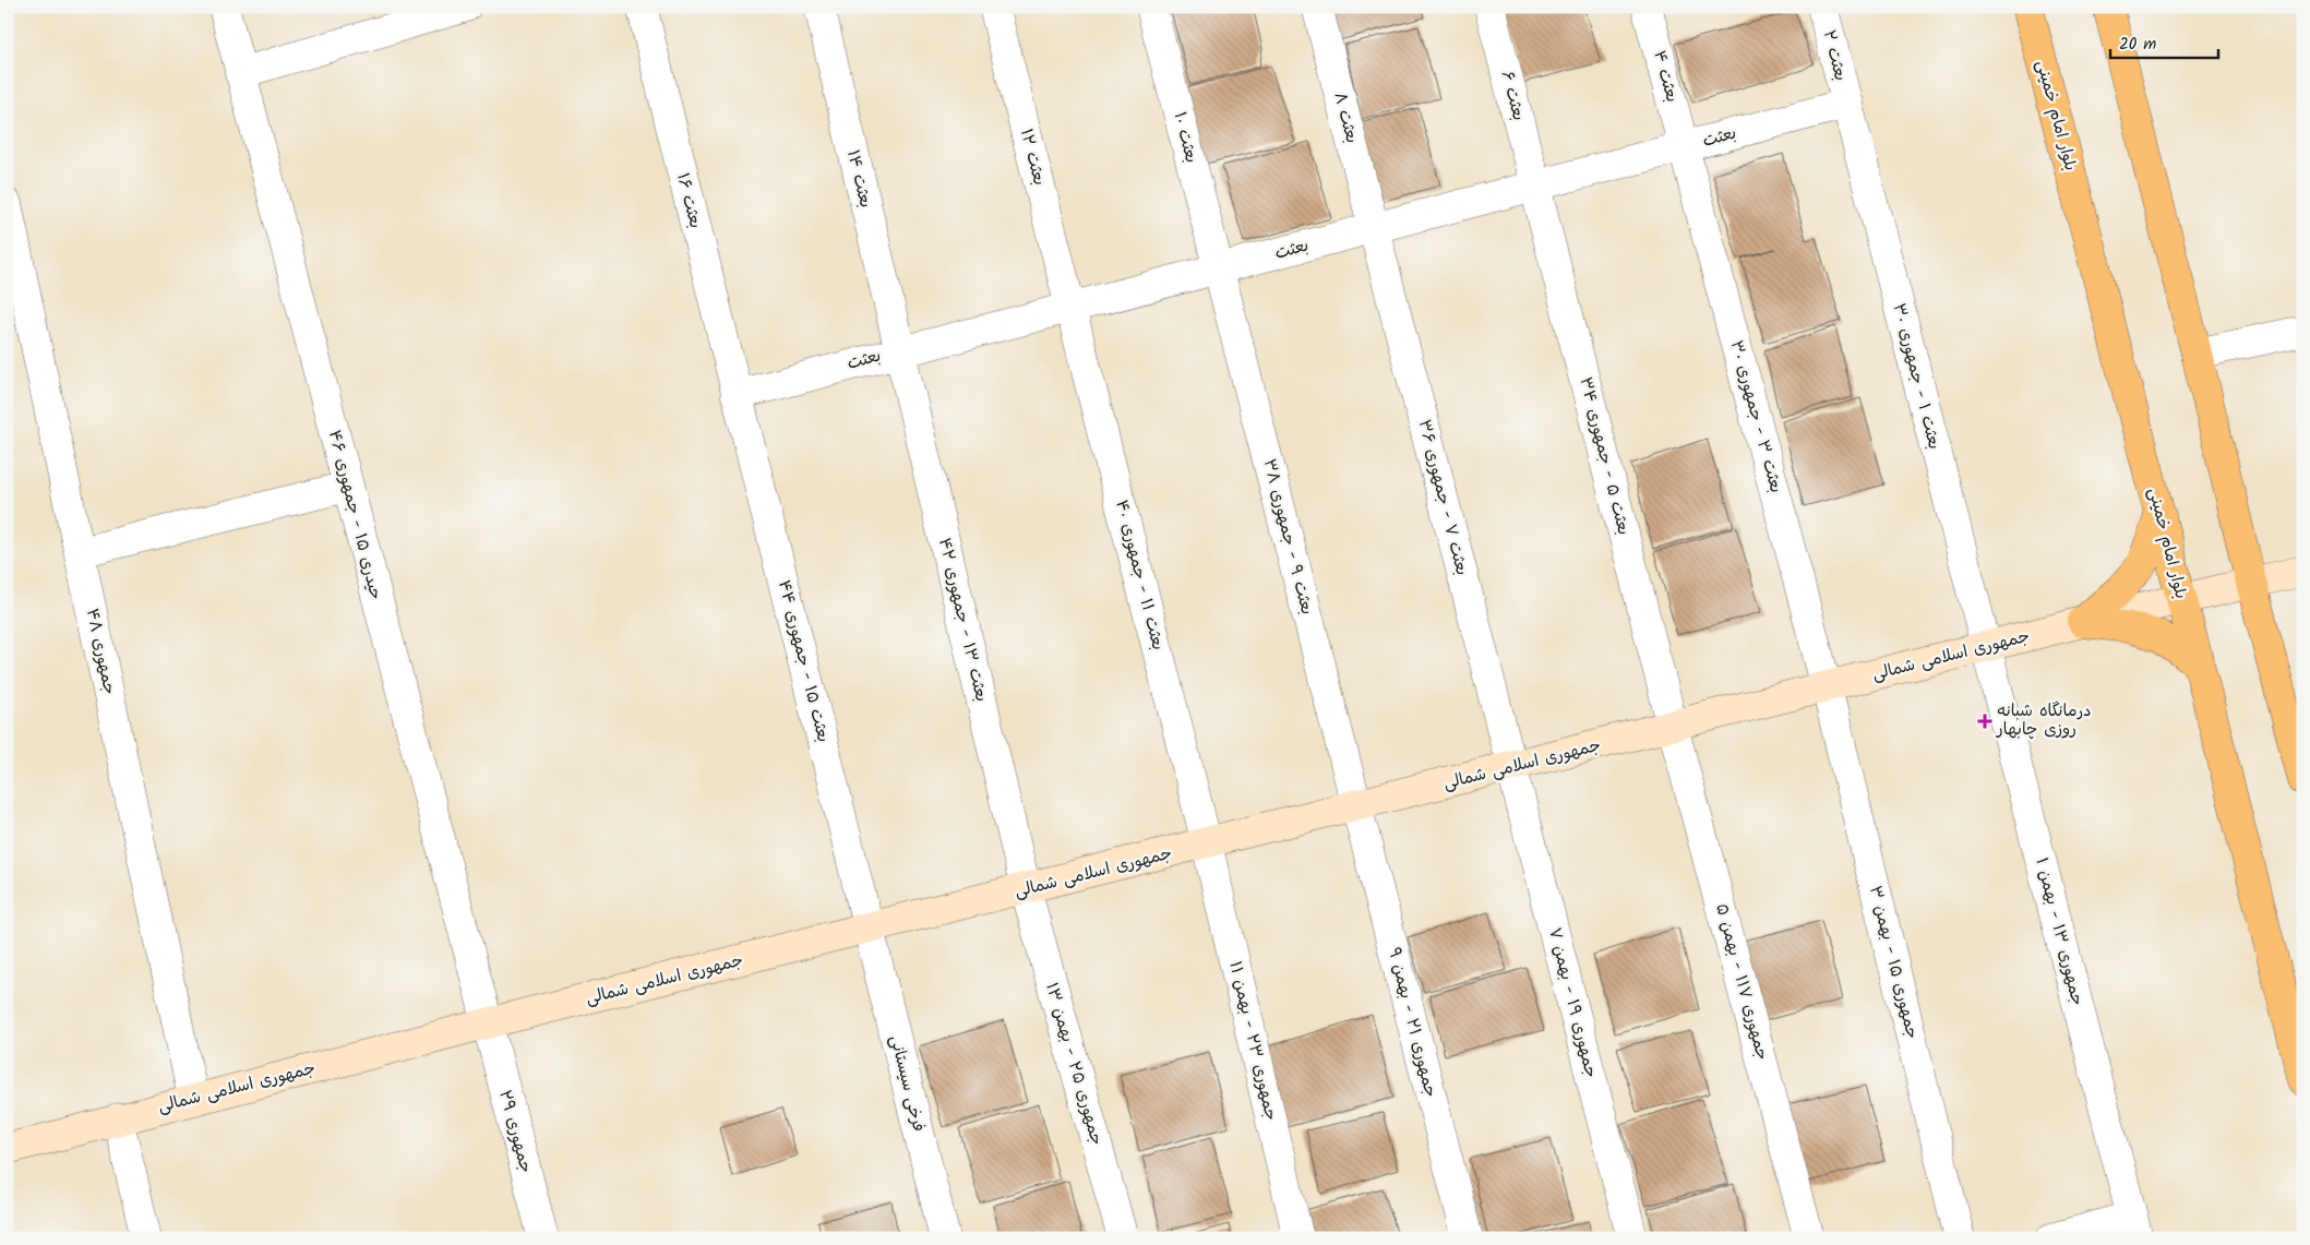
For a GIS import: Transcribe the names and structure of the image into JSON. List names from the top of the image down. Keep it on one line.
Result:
{"streets":{"main road":["بلوار امام خمینی"],"street":["بعثت ۲","بعثت ۴","بعثت ۶","بعثت ۸","بعثت ۱۰","بعثت","بعثت ۱۲","بعثت ۱۴","بعثت ۱۶","بعثت ۱ - جمهوری ۳۰","بعثت ۳ - جمهوری ۳۰","بعثت ۵ - جمهوری ۳۴","بعثت ۷ - جمهوری ۳۶","حیدری ۱۵ - جمهوری ۴۶","بعثت ۹ - جمهوری ۳۸","بعثت ۱۱ - جمهوری ۴۰","بعثت ۱۳ - جمهوری ۴۲","جمهوری ۴۸","جمهوری اسلامی شمالی","بعثت ۱۵ - جمهوری ۴۴","جمهوری ۱۳ - بهمن ۱","جمهوری ۱۵ - بهمن ۳","جمهوری ۱۱۷ - بهمن ۵","جمهوری ۱۹ - بهمن ۷","جمهوری ۲۱ - بهمن ۹","جمهوری ۲۳ - بهمن ۱۱","جمهوری ۲۵ - بهمن ۱۳","فرخی سیستانی","جمهوری ۲۹"]},"crossings":[["بعثت ۲","بعثت"],["بعثت ۲","بعثت ۱ - جمهوری ۳۰"],["بعثت ۴","بعثت"],["بعثت ۴","بعثت ۳ - جمهوری ۳۰"],["بعثت ۶","بعثت"],["بعثت ۶","بعثت ۵ - جمهوری ۳۴"],["بلوار امام خمینی","جمهوری اسلامی شمالی"],["بعثت ۸","بعثت"],["بعثت ۸","بعثت ۷ - جمهوری ۳۶"],["بعثت ۱۰","بعثت"],["بعثت ۱۰","بعثت ۹ - جمهوری ۳۸"],["بعثت","بعثت ۱۲"],["بعثت","بعثت ۱۴"],["بعثت","بعثت ۱۶"],["بعثت","بعثت ۱ - جمهوری ۳۰"],["بعثت","بعثت ۳ - جمهوری ۳۰"],["بعثت","بعثت ۵ - جمهوری ۳۴"],["بعثت","بعثت ۷ - جمهوری ۳۶"],["بعثت","بعثت ۹ - جمهوری ۳۸"],["بعثت","بعثت ۱۱ - جمهوری ۴۰"],["بعثت","بعثت ۱۳ - جمهوری ۴۲"],["بعثت","بعثت ۱۵ - جمهوری ۴۴"],["بعثت ۱۲","بعثت ۱۱ - جمهوری ۴۰"],["بعثت ۱۴","بعثت ۱۳ - جمهوری ۴۲"],["بعثت ۱۶","بعثت ۱۵ - جمهوری ۴۴"],["بعثت ۱ - جمهوری ۳۰","جمهوری اسلامی شمالی"],["بعثت ۱ - جمهوری ۳۰","جمهوری ۱۳ - بهمن ۱"],["بعثت ۳ - جمهوری ۳۰","جمهوری اسلامی شمالی"],["بعثت ۳ - جمهوری ۳۰","جمهوری ۱۵ - بهمن ۳"],["بعثت ۵ - جمهوری ۳۴","جمهوری اسلامی شمالی"],["بعثت ۵ - جمهوری ۳۴","جمهوری ۱۱۷ - بهمن ۵"],["بعثت ۷ - جمهوری ۳۶","جمهوری اسلامی شمالی"],["بعثت ۷ - جمهوری ۳۶","جمهوری ۱۹ - بهمن ۷"],["حیدری ۱۵ - جمهوری ۴۶","جمهوری اسلامی شمالی"],["حیدری ۱۵ - جمهوری ۴۶","جمهوری ۲۹"],["بعثت ۹ - جمهوری ۳۸","جمهوری اسلامی شمالی"],["بعثت ۹ - جمهوری ۳۸","جمهوری ۲۱ - بهمن ۹"],["بعثت ۱۱ - جمهوری ۴۰","جمهوری اسلامی شمالی"],["بعثت ۱۱ - جمهوری ۴۰","جمهوری ۲۳ - بهمن ۱۱"],["بعثت ۱۳ - جمهوری ۴۲","جمهوری اسلامی شمالی"],["بعثت ۱۳ - جمهوری ۴۲","جمهوری ۲۵ - بهمن ۱۳"],["جمهوری ۴۸","جمهوری اسلامی شمالی"],["جمهوری اسلامی شمالی","بعثت ۱۵ - جمهوری ۴۴"],["جمهوری اسلامی شمالی","جمهوری ۱۳ - بهمن ۱"],["جمهوری اسلامی شمالی","جمهوری ۱۵ - بهمن ۳"],["جمهوری اسلامی شمالی","جمهوری ۱۱۷ - بهمن ۵"],["جمهوری اسلامی شمالی","جمهوری ۱۹ - بهمن ۷"],["جمهوری اسلامی شمالی","جمهوری ۲۱ - بهمن ۹"],["جمهوری اسلامی شمالی","جمهوری ۲۳ - بهمن ۱۱"],["جمهوری اسلامی شمالی","جمهوری ۲۵ - بهمن ۱۳"],["جمهوری اسلامی شمالی","فرخی سیستانی"],["جمهوری اسلامی شمالی","جمهوری ۲۹"],["بعثت ۱۵ - جمهوری ۴۴","فرخی سیستانی"]],"places":{"health":["درمانگاه شبانه روزی چابهار"]},"scale_bar":"20 m"}
